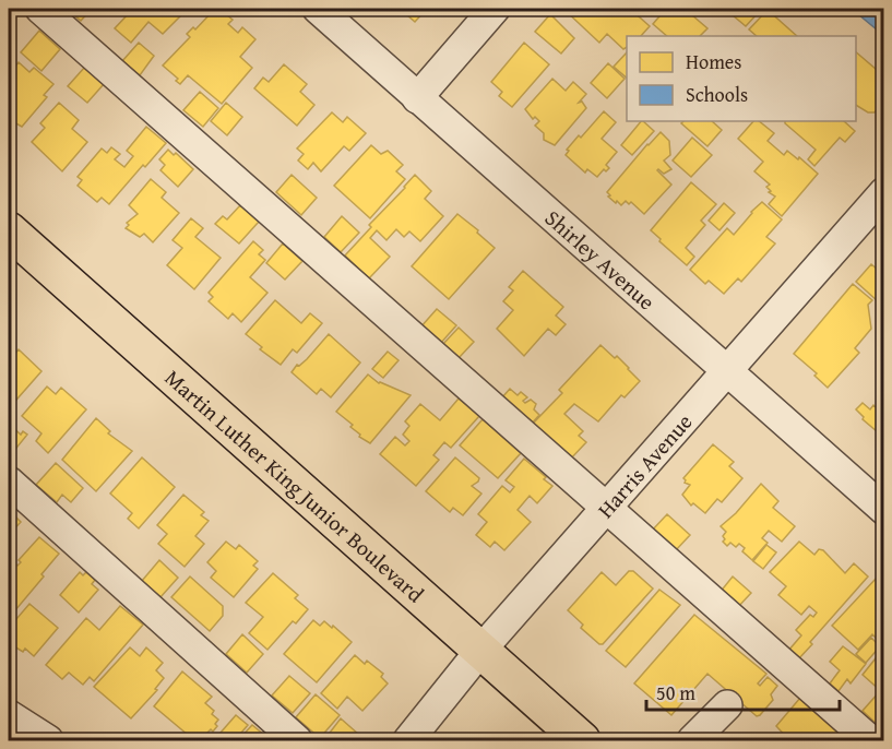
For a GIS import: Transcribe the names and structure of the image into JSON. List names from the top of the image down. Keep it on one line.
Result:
{"streets":{"main road":["Martin Luther King Junior Boulevard"],"street":["Shirley Avenue","Harris Avenue"]},"crossings":[["Shirley Avenue","Harris Avenue"],["Harris Avenue","Martin Luther King Junior Boulevard"]],"legend":["Homes","Schools"],"scale_bar":"50 m"}
